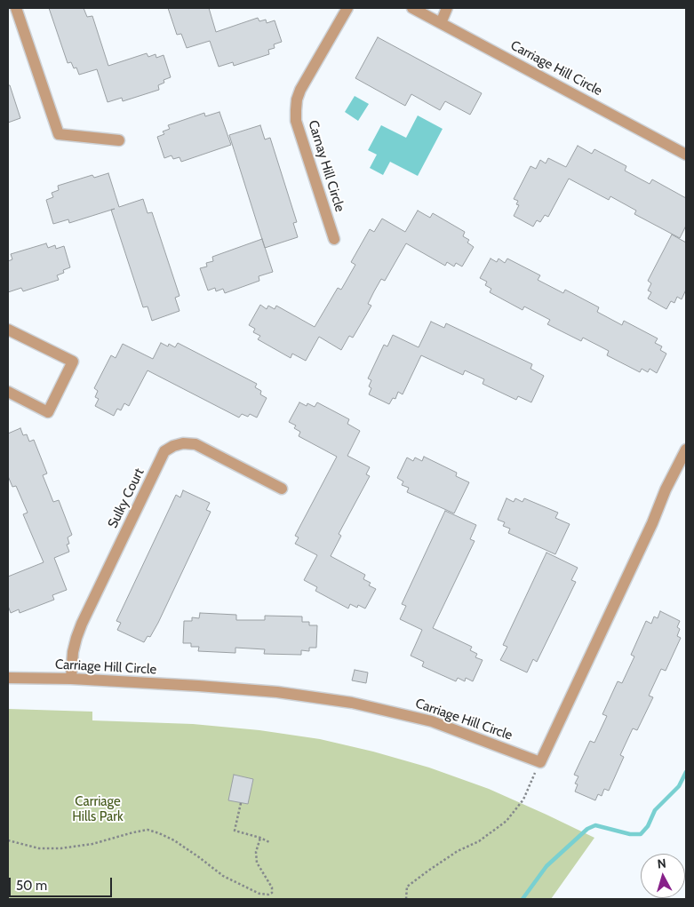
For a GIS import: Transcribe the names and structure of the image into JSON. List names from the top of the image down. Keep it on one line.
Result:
{"streets":{"street":["Carriage Hill Circle","Carnay Hill Circle","Sulky Court"]},"crossings":[["Carriage Hill Circle","Sulky Court"]],"parks":["Carriage Hills Park"],"scale_bar":"50 m","north":"top"}
